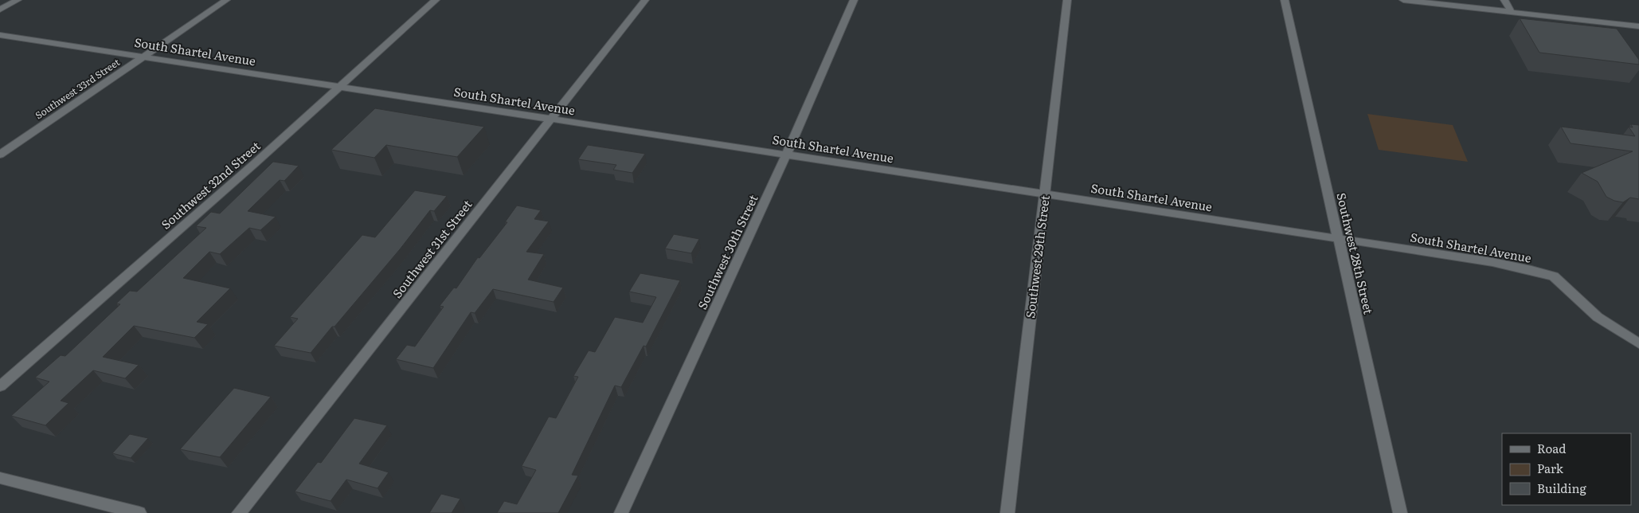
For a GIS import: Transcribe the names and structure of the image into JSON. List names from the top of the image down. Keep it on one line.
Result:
{"streets":{"street":["South Shartel Avenue","Southwest 33rd Street","Southwest 32nd Street","Southwest 31st Street","Southwest 30th Street","Southwest 28th Street","Southwest 29th Street"]},"crossings":[["South Shartel Avenue","Southwest 33rd Street"],["South Shartel Avenue","Southwest 32nd Street"],["South Shartel Avenue","Southwest 31st Street"],["South Shartel Avenue","Southwest 30th Street"],["South Shartel Avenue","Southwest 28th Street"],["South Shartel Avenue","Southwest 29th Street"]],"legend":["Road","Park","Building"]}
